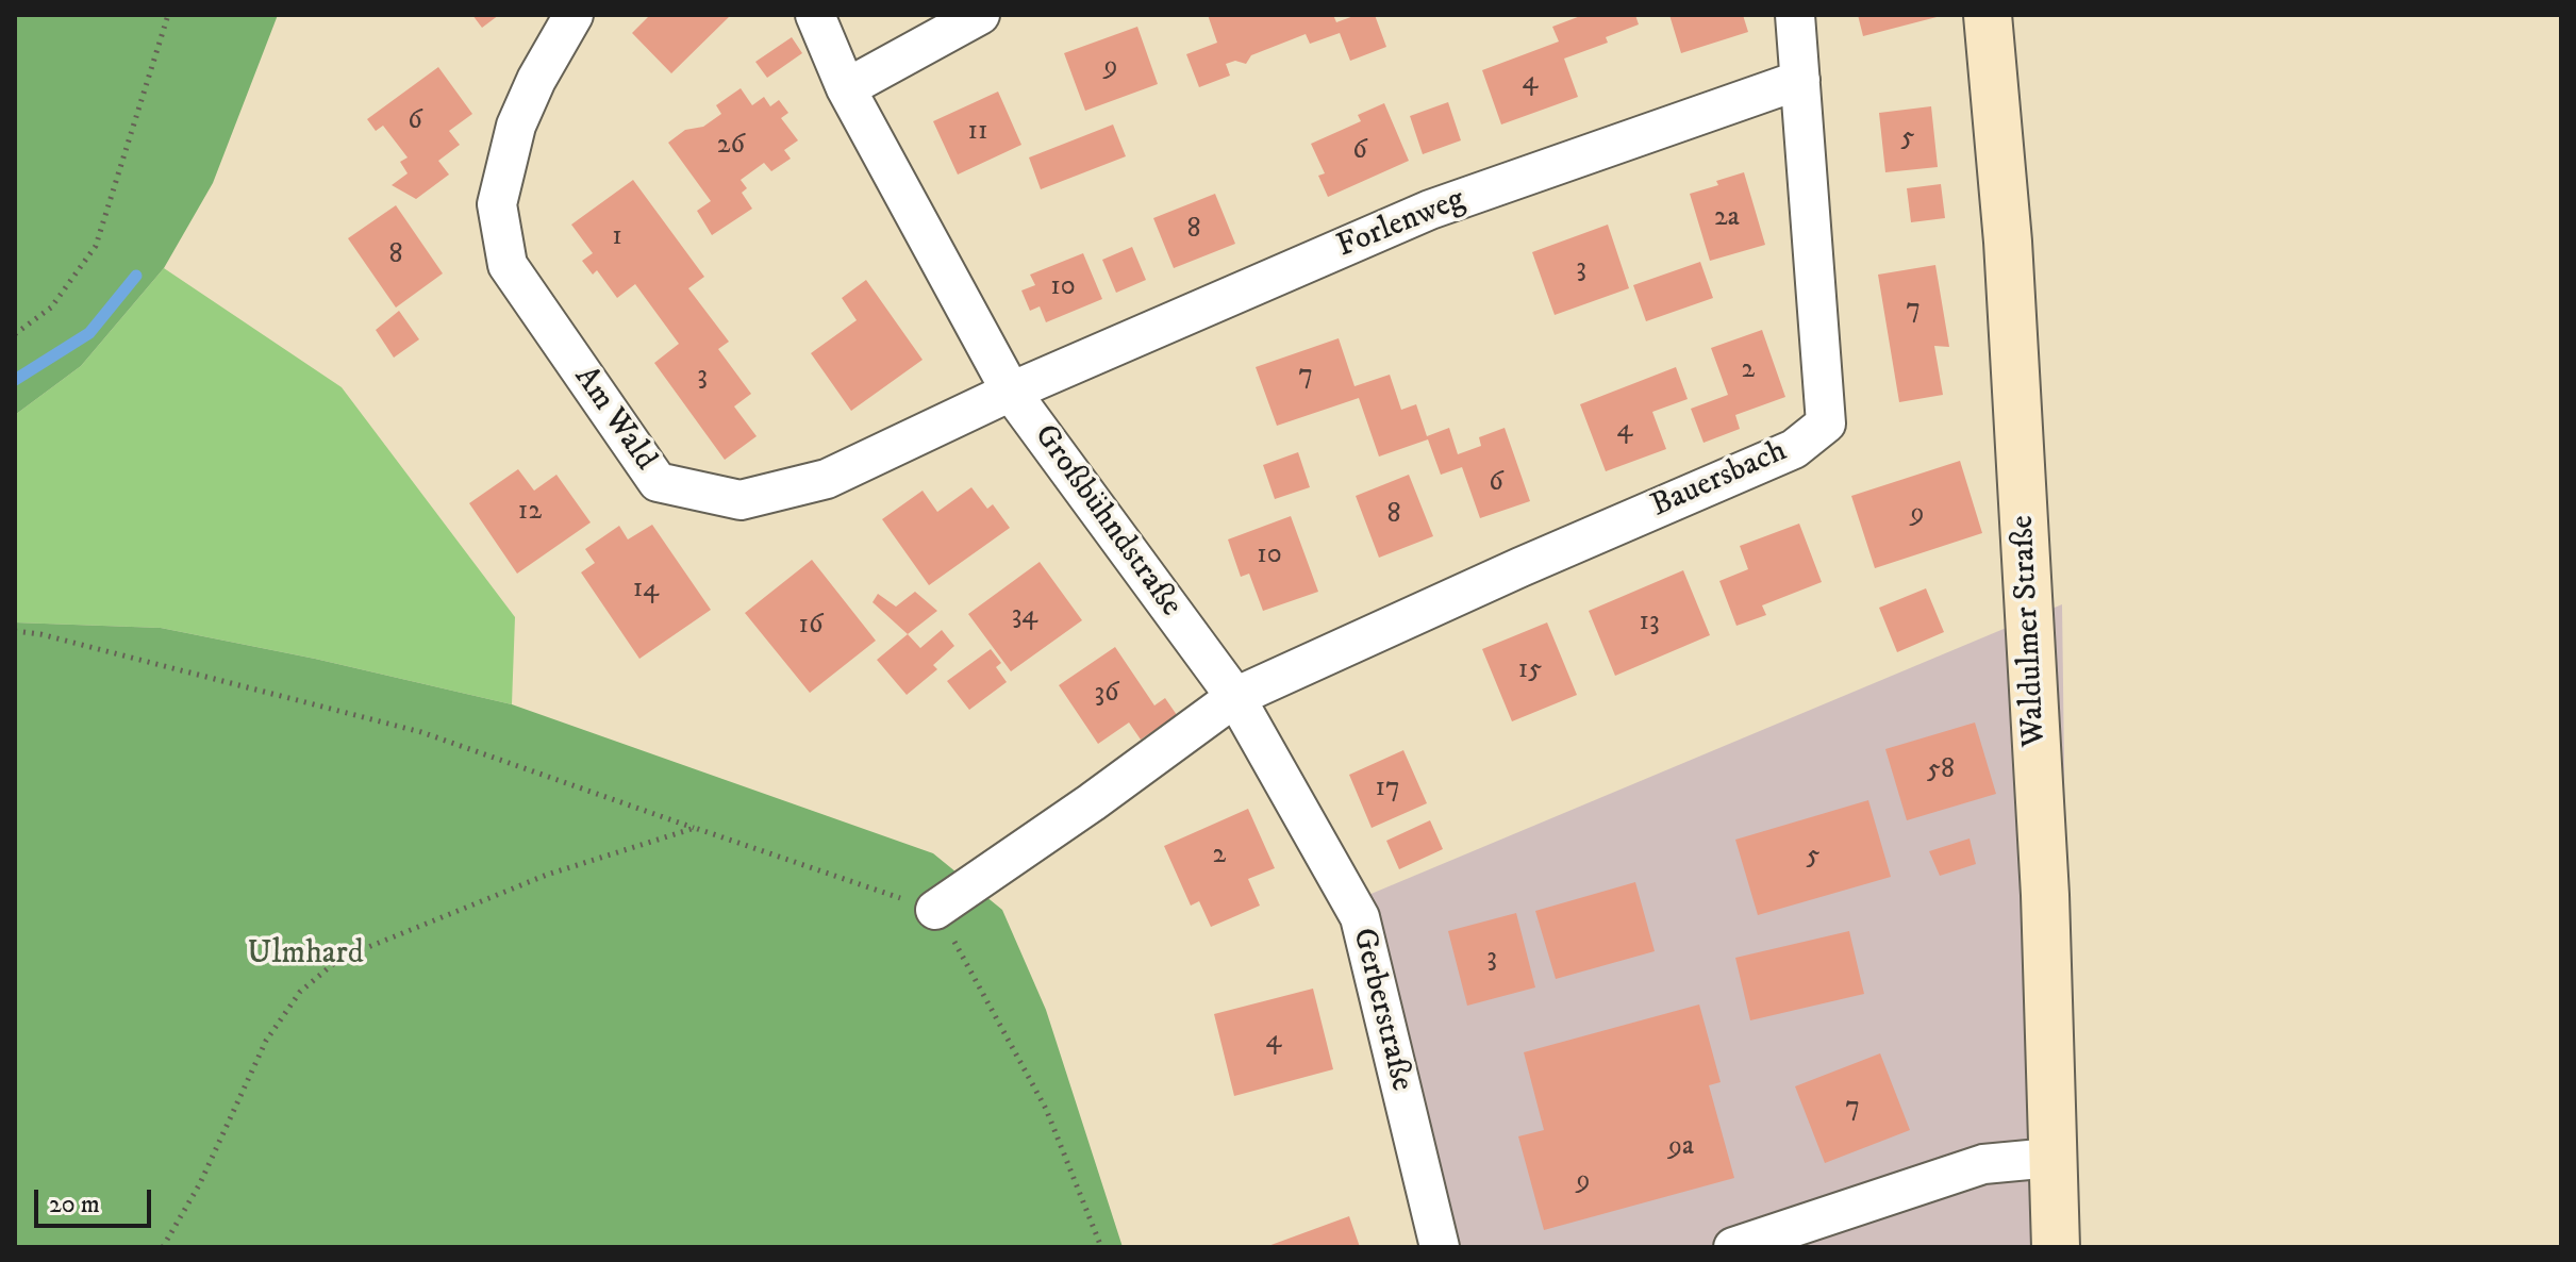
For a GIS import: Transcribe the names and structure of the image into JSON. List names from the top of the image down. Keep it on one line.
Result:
{"streets":{"street":["Forlenweg","Am Wald","Bauersbach","Großbühndstraße","Waldulmer Straße","Gerberstraße"]},"crossings":[["Forlenweg","Am Wald"],["Forlenweg","Bauersbach"],["Forlenweg","Großbühndstraße"],["Am Wald","Großbühndstraße"],["Bauersbach","Großbühndstraße"],["Bauersbach","Gerberstraße"],["Großbühndstraße","Gerberstraße"]],"parks":["Ulmhard"],"house_numbers":["9","4","6","11","5","26","6","2a","8","1","8","3","10","7","2","7","3","4","6","12","9","8","10","14","34","13","16","15","36","58","17","2","5","3","4","7","9a","9"],"scale_bar":"20 m"}
